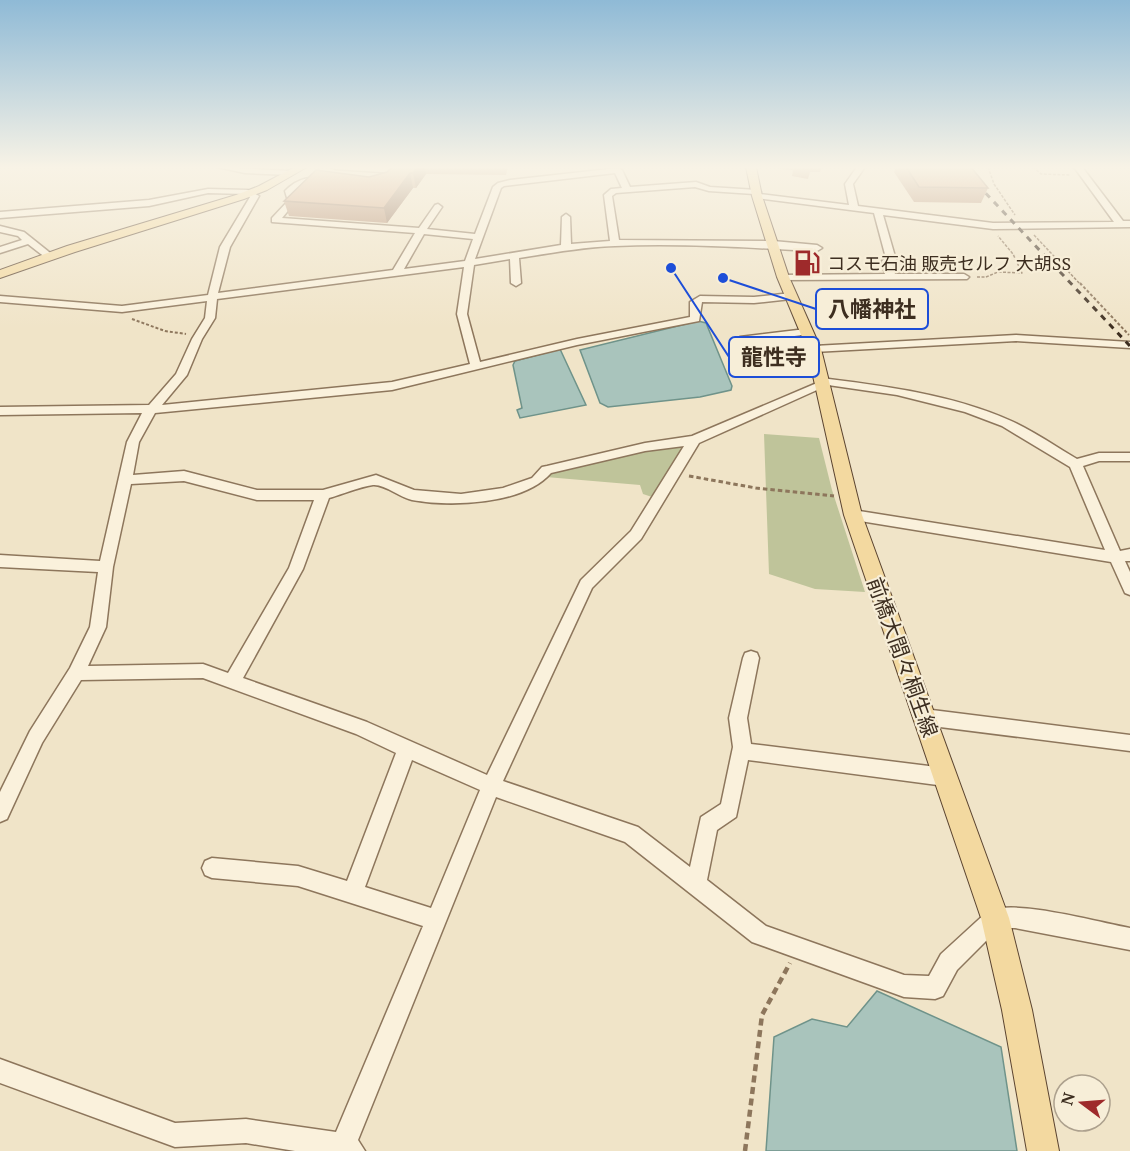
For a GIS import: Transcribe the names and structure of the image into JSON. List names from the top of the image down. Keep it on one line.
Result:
{"streets":{"main road":["前橋大間々桐生線"]},"places":{"fuel station":["コスモ石油 販売セルフ 大胡SS"],"other":["龍性寺","八幡神社"]},"north":"left"}
